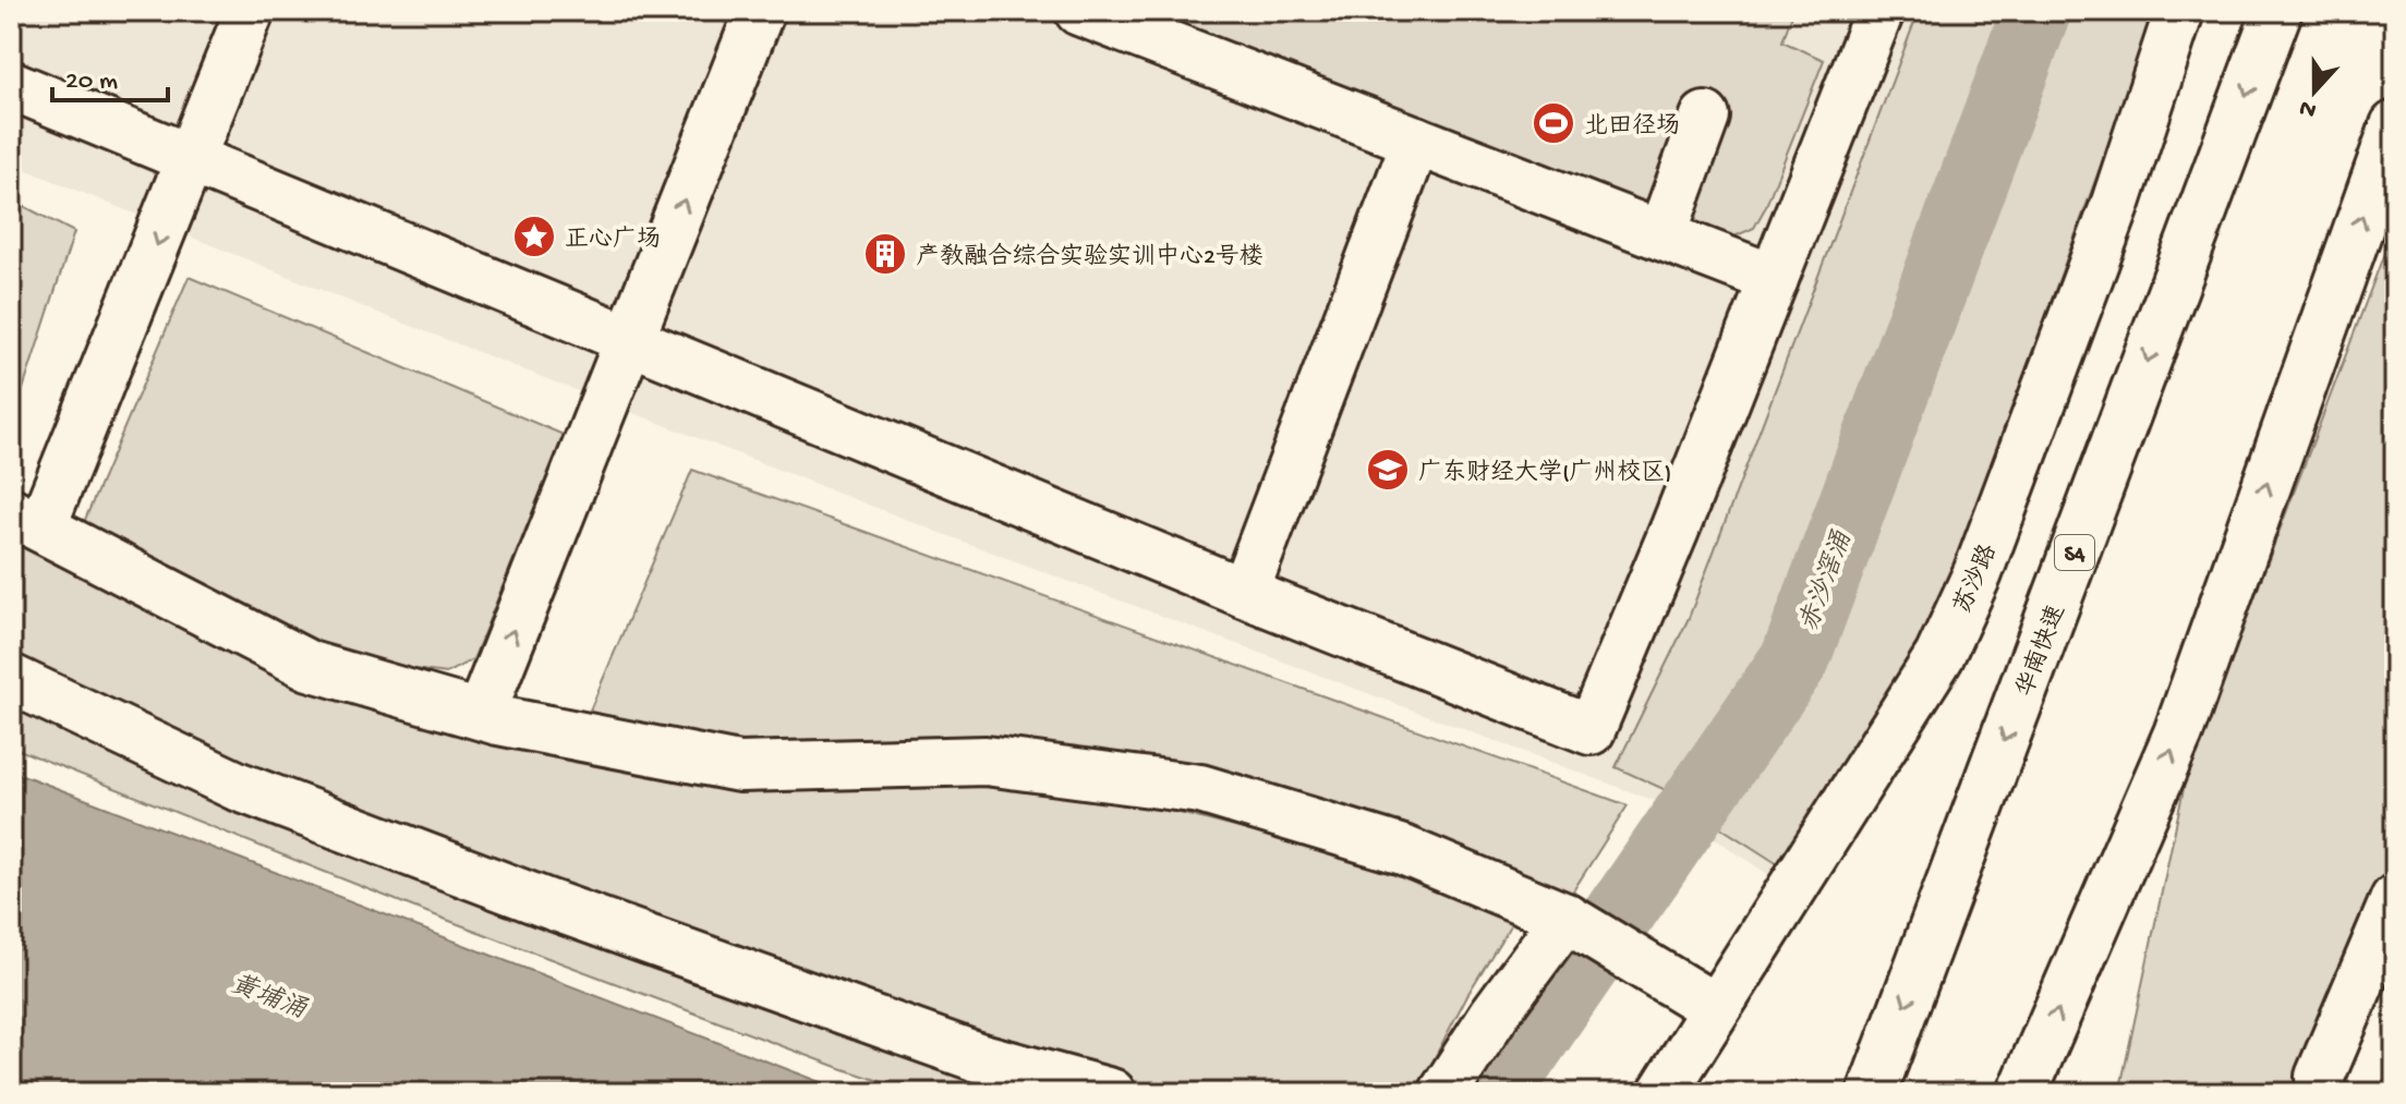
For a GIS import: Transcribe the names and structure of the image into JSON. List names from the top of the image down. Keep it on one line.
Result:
{"streets":{"main road":["S4","苏沙路","华南快速"]},"water":["赤沙滘涌","黄埔涌"],"places":{"sports":["北田径场"],"place":["正心广场"],"building":["产教融合综合实验实训中心2号楼"],"school or university":["广东财经大学(广州校区)"]},"scale_bar":"20 m","north":"bottom"}
